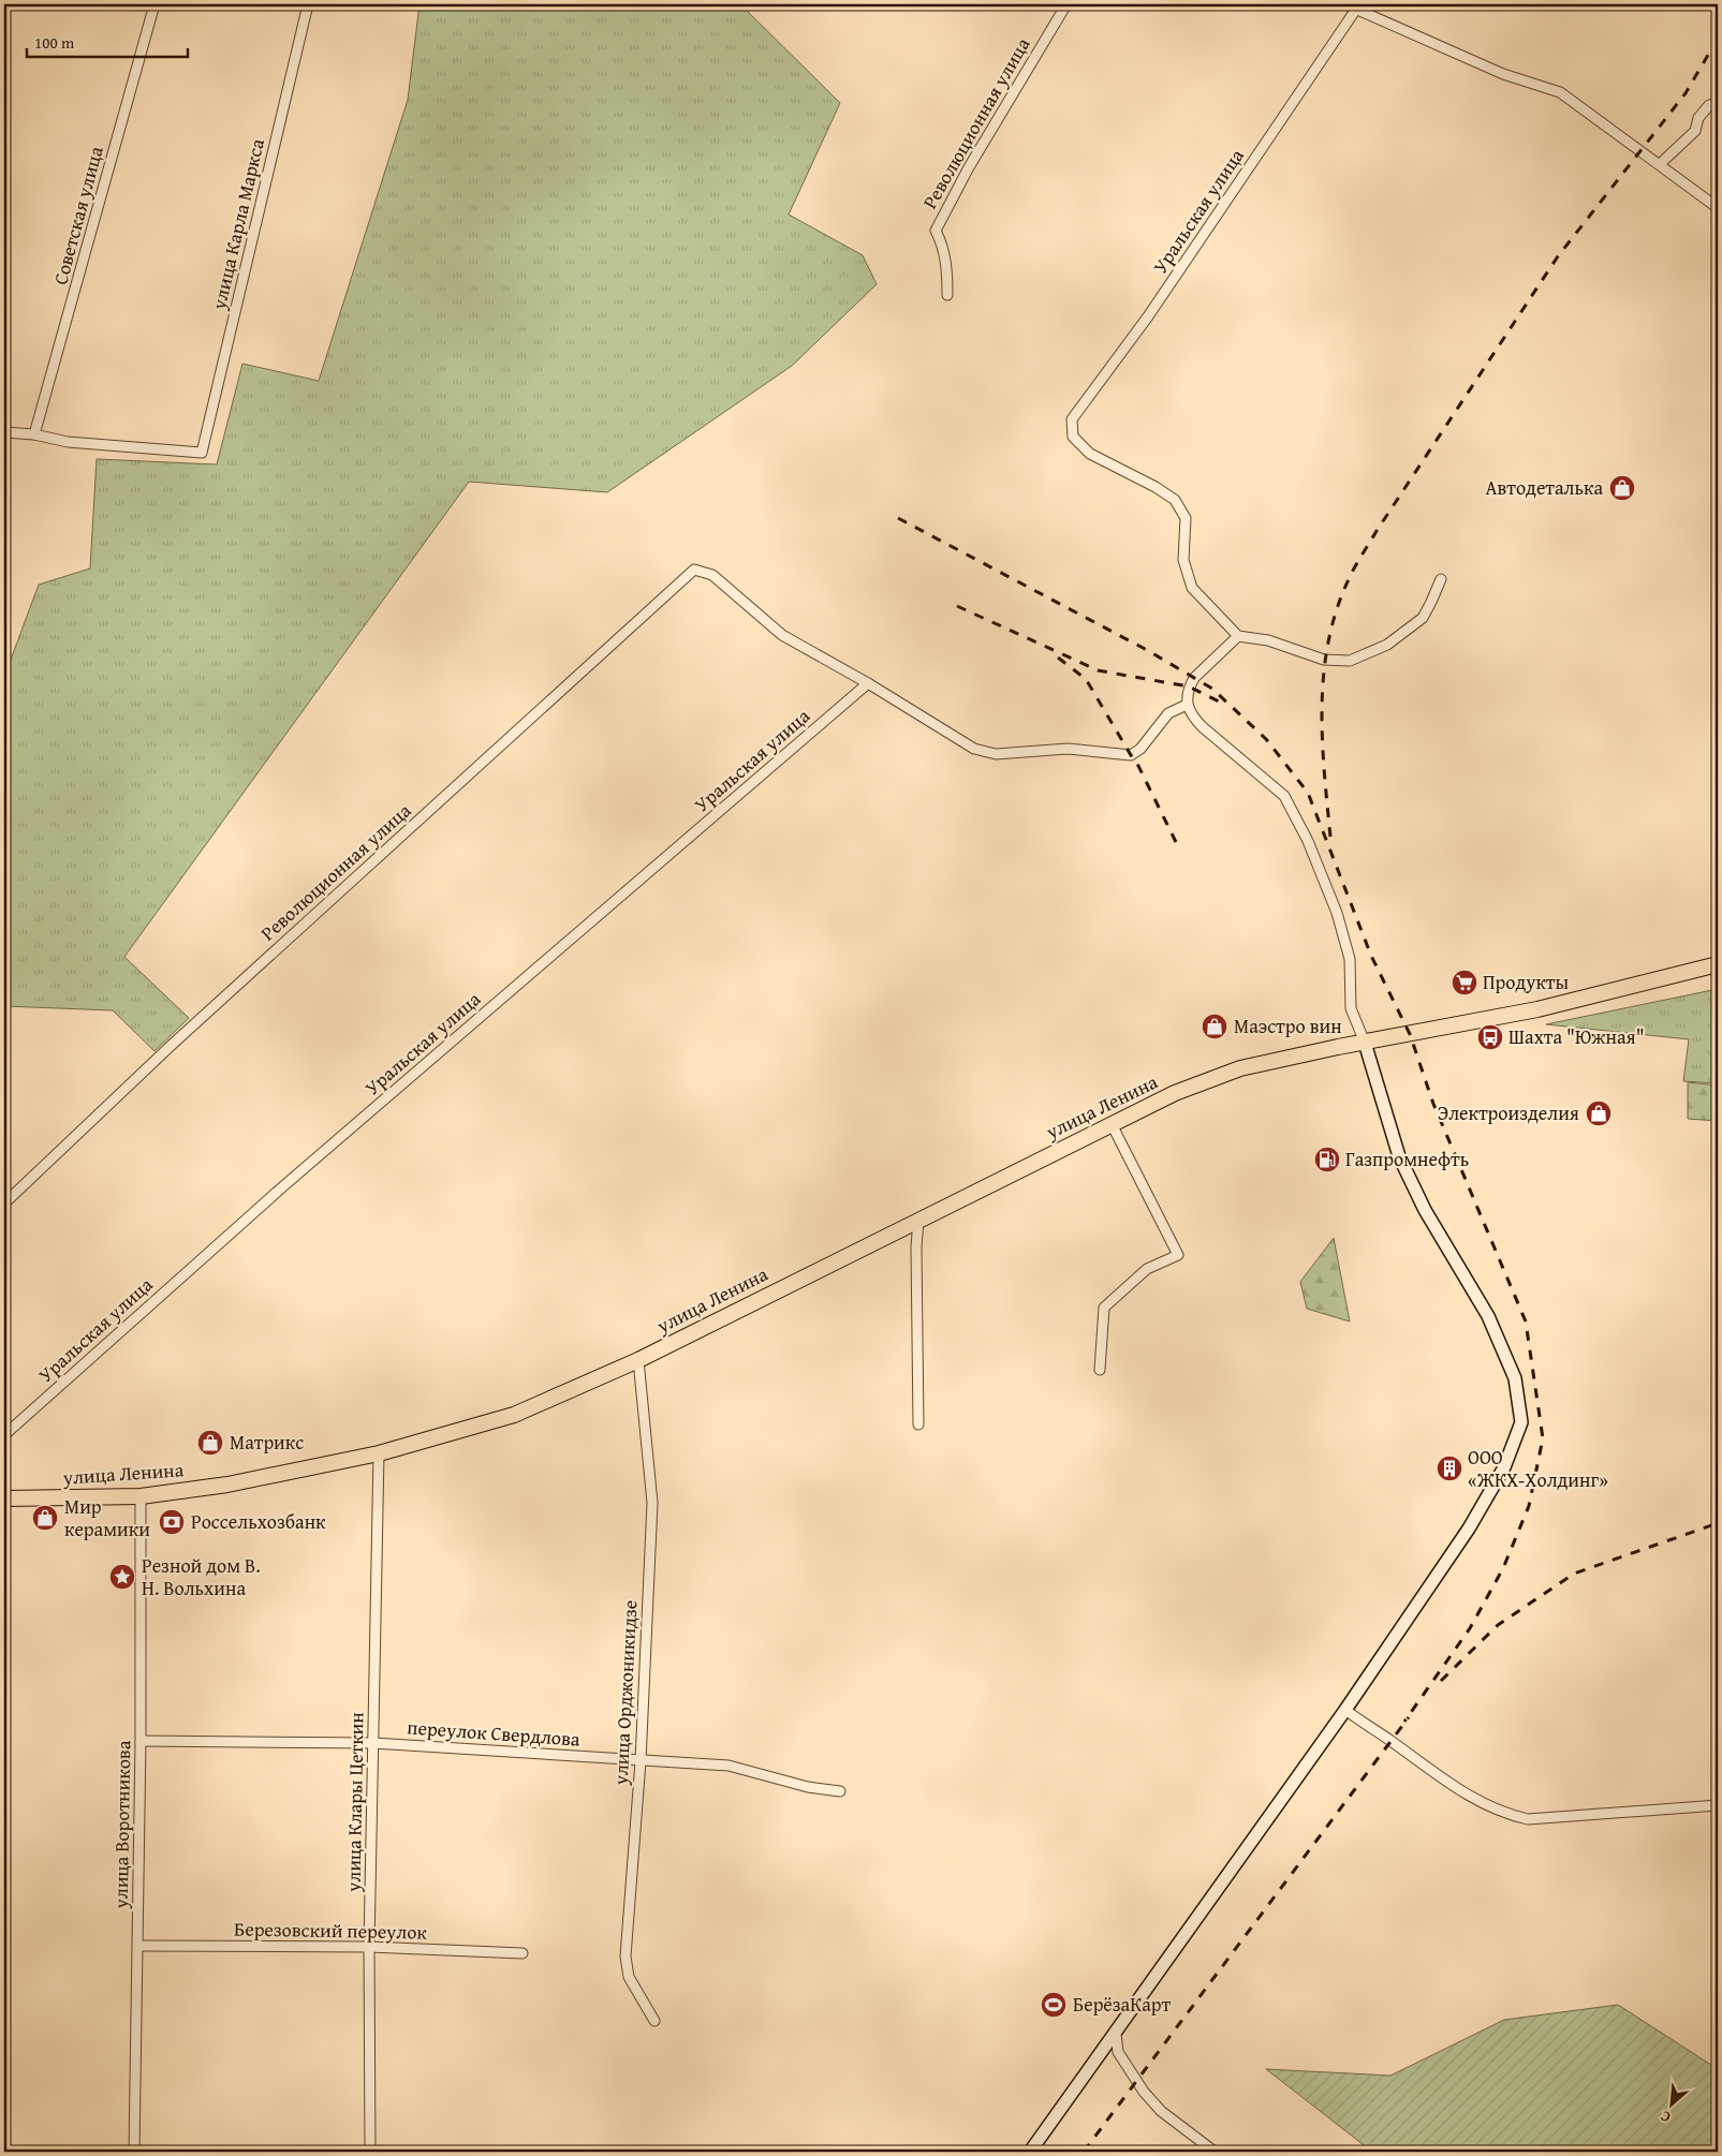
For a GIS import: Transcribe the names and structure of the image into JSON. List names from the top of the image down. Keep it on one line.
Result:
{"streets":{"main road":["улица Ленина"],"street":["Революционная улица","Уральская улица","Советская улица","улица Карла Маркса","улица Орджоникидзе","переулок Свердлова","улица Клары Цеткин","улица Воротникова","Березовский переулок"]},"crossings":[["Революционная улица","Уральская улица"],["Советская улица","улица Карла Маркса"],["улица Ленина","улица Орджоникидзе"],["улица Ленина","улица Клары Цеткин"],["улица Ленина","улица Воротникова"],["улица Орджоникидзе","переулок Свердлова"],["переулок Свердлова","улица Клары Цеткин"],["переулок Свердлова","улица Воротникова"],["улица Клары Цеткин","Березовский переулок"],["улица Воротникова","Березовский переулок"]],"places":{"shop":["Автодеталька","Маэстро вин","Электроизделия","Матрикс","Мир керамики"],"supermarket":["Продукты"],"bus stop":["Шахта \"Южная\""],"fuel station":["Газпромнефть"],"building":["ООО «ЖКХ-Холдинг»"],"bank":["Россельхозбанк"],"place":["Резной дом В. Н. Вольхина"],"sports":["БерёзаКарт"]},"scale_bar":"100 m","north":"bottom left"}
